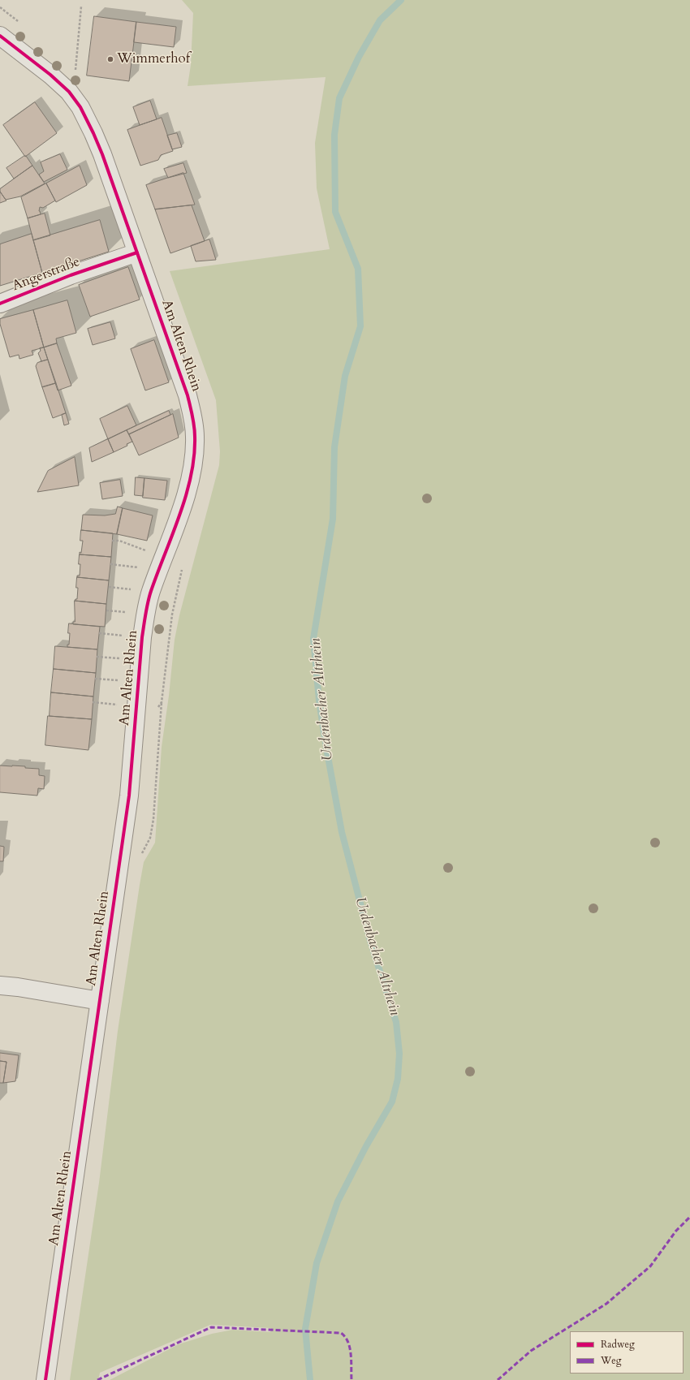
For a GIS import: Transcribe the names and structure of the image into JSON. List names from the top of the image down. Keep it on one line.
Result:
{"streets":{"street":["Angerstraße","Am Alten Rhein"]},"crossings":[["Angerstraße","Am Alten Rhein"]],"water":["Urdenbacher Altrhein"],"places":["Wimmerhof"],"legend":["Radweg","Weg"]}
